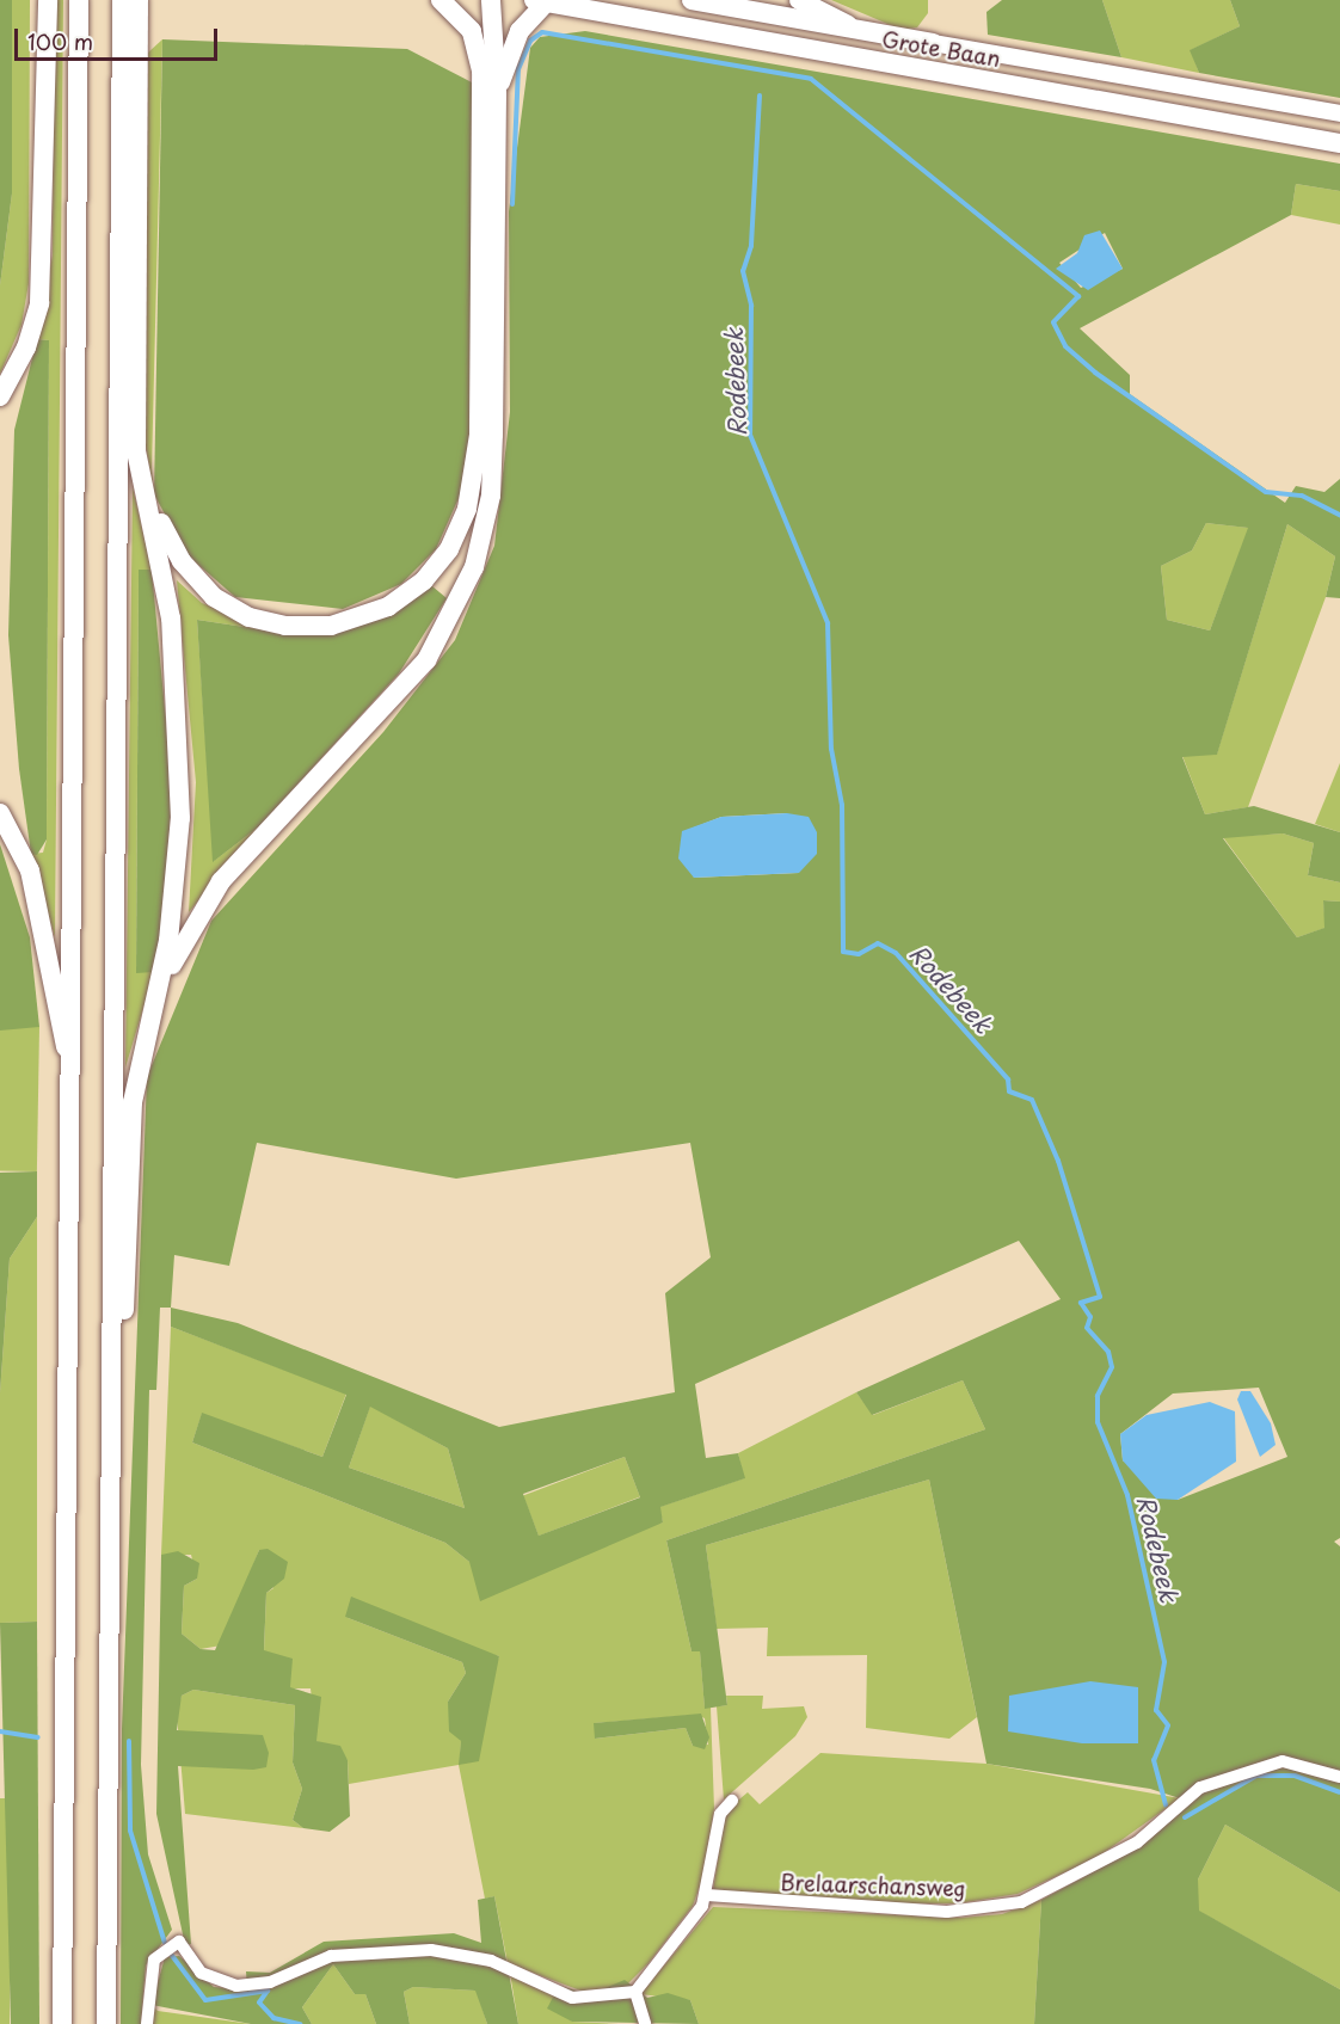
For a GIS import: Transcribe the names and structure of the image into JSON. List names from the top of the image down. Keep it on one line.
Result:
{"streets":{"highway":["Grote Baan"],"street":["Brelaarschansweg"]},"water":["Rodebeek"],"scale_bar":"100 m"}
